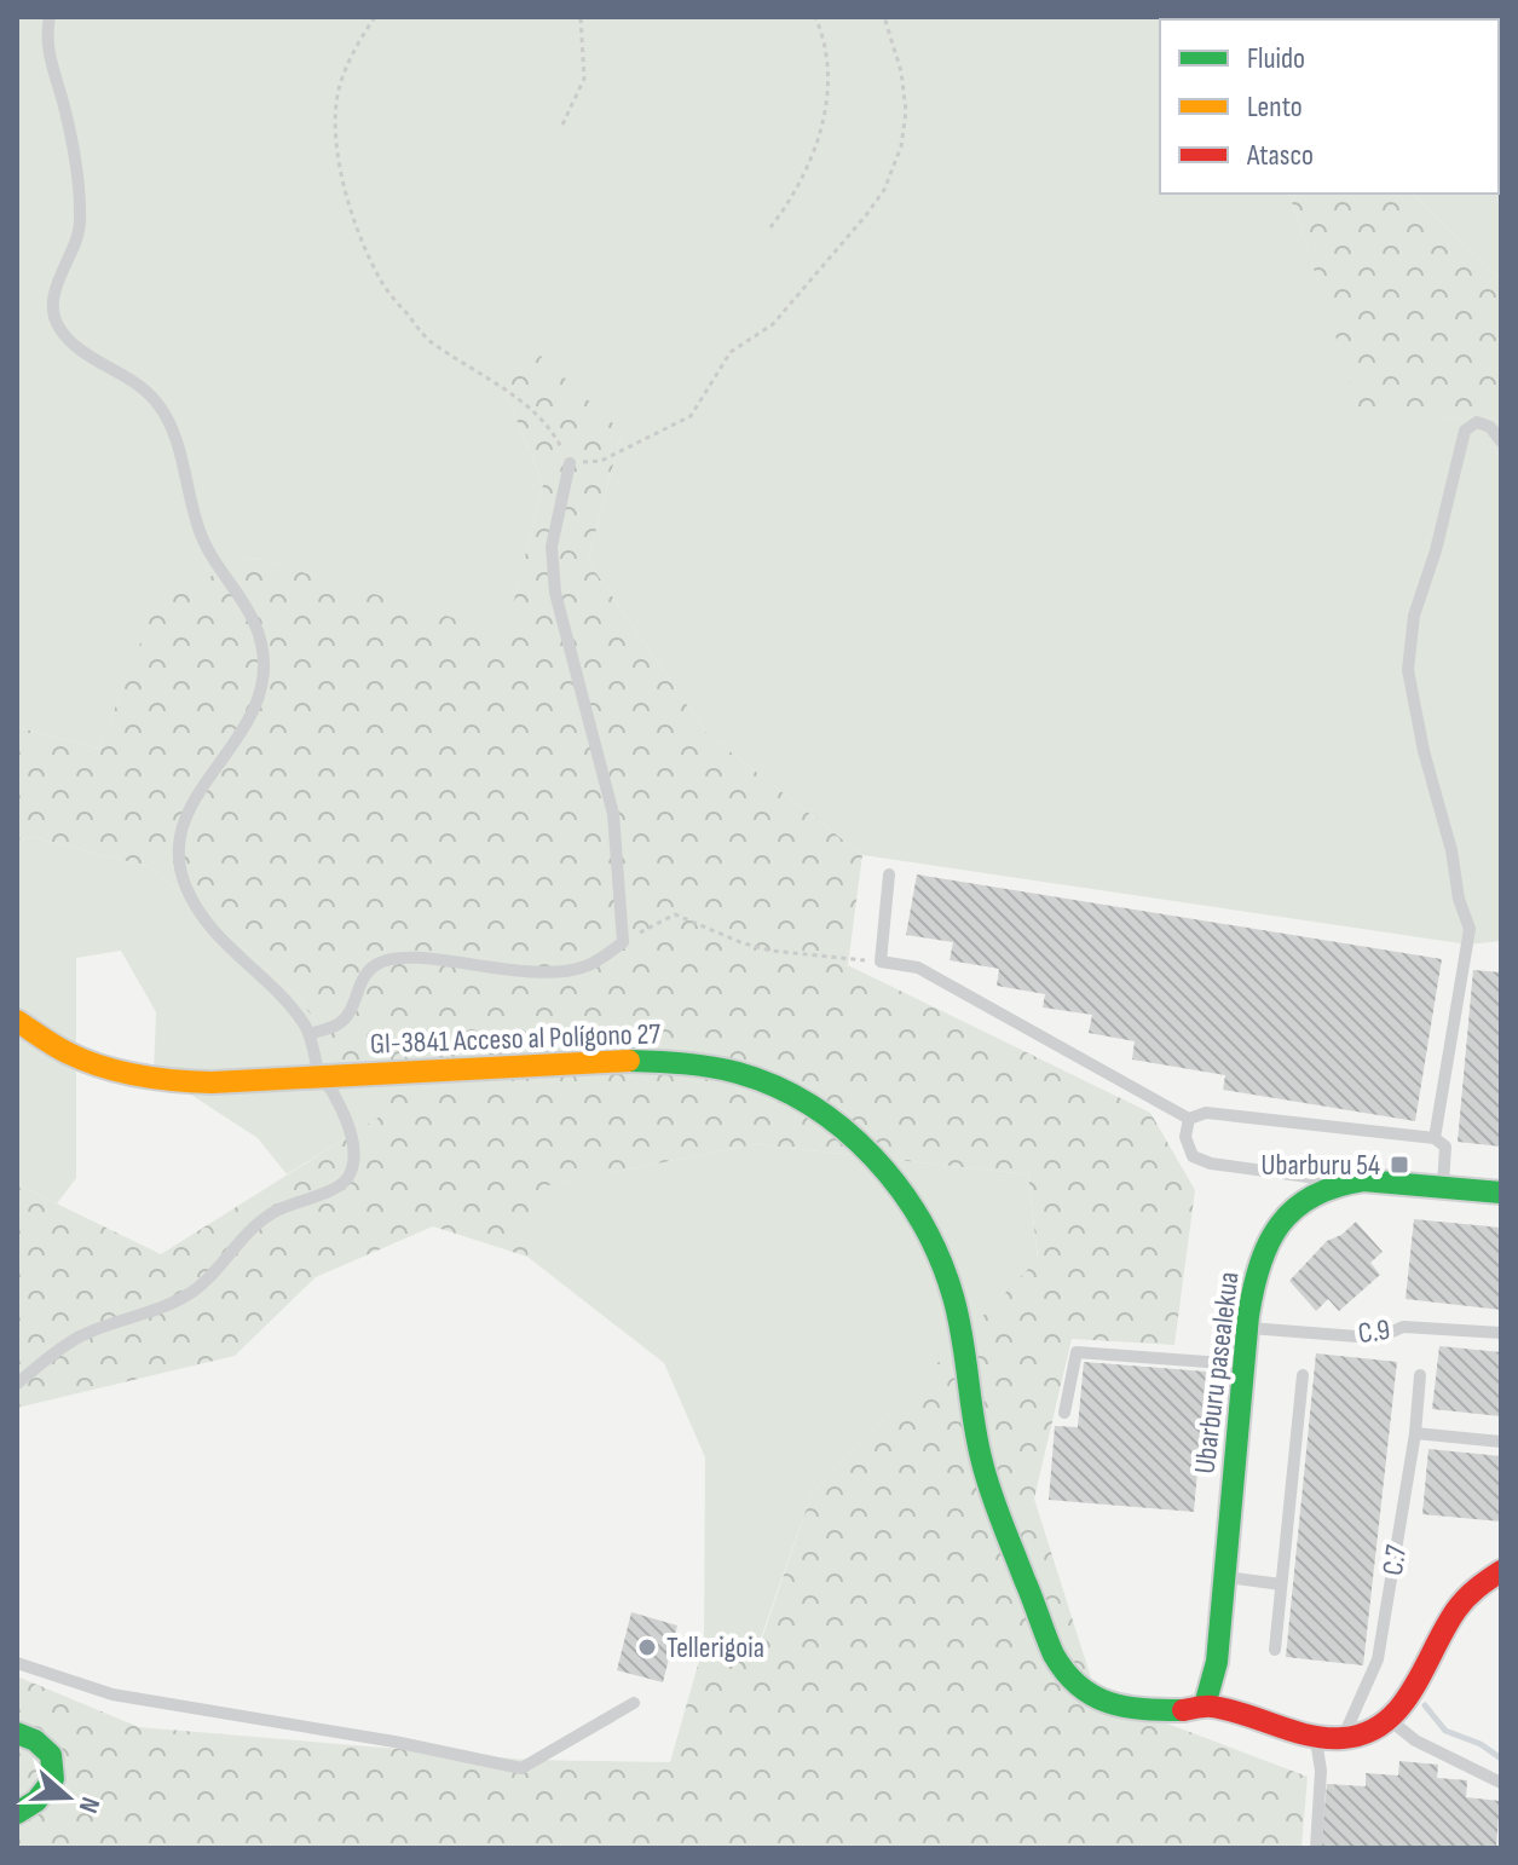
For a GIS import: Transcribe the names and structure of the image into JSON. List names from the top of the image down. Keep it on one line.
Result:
{"streets":{"main road":["GI-3841 Acceso al Polígono 27","Ubarburu pasealekua"],"lane":["C.9","C.7"]},"crossings":[["GI-3841 Acceso al Polígono 27","Ubarburu pasealekua"],["C.9","Ubarburu pasealekua"],["Ubarburu pasealekua","C.7"]],"places":{"transit":["Ubarburu 54"],"other":["Tellerigoia"]},"legend":["Fluido","Lento","Atasco"],"north":"right"}
